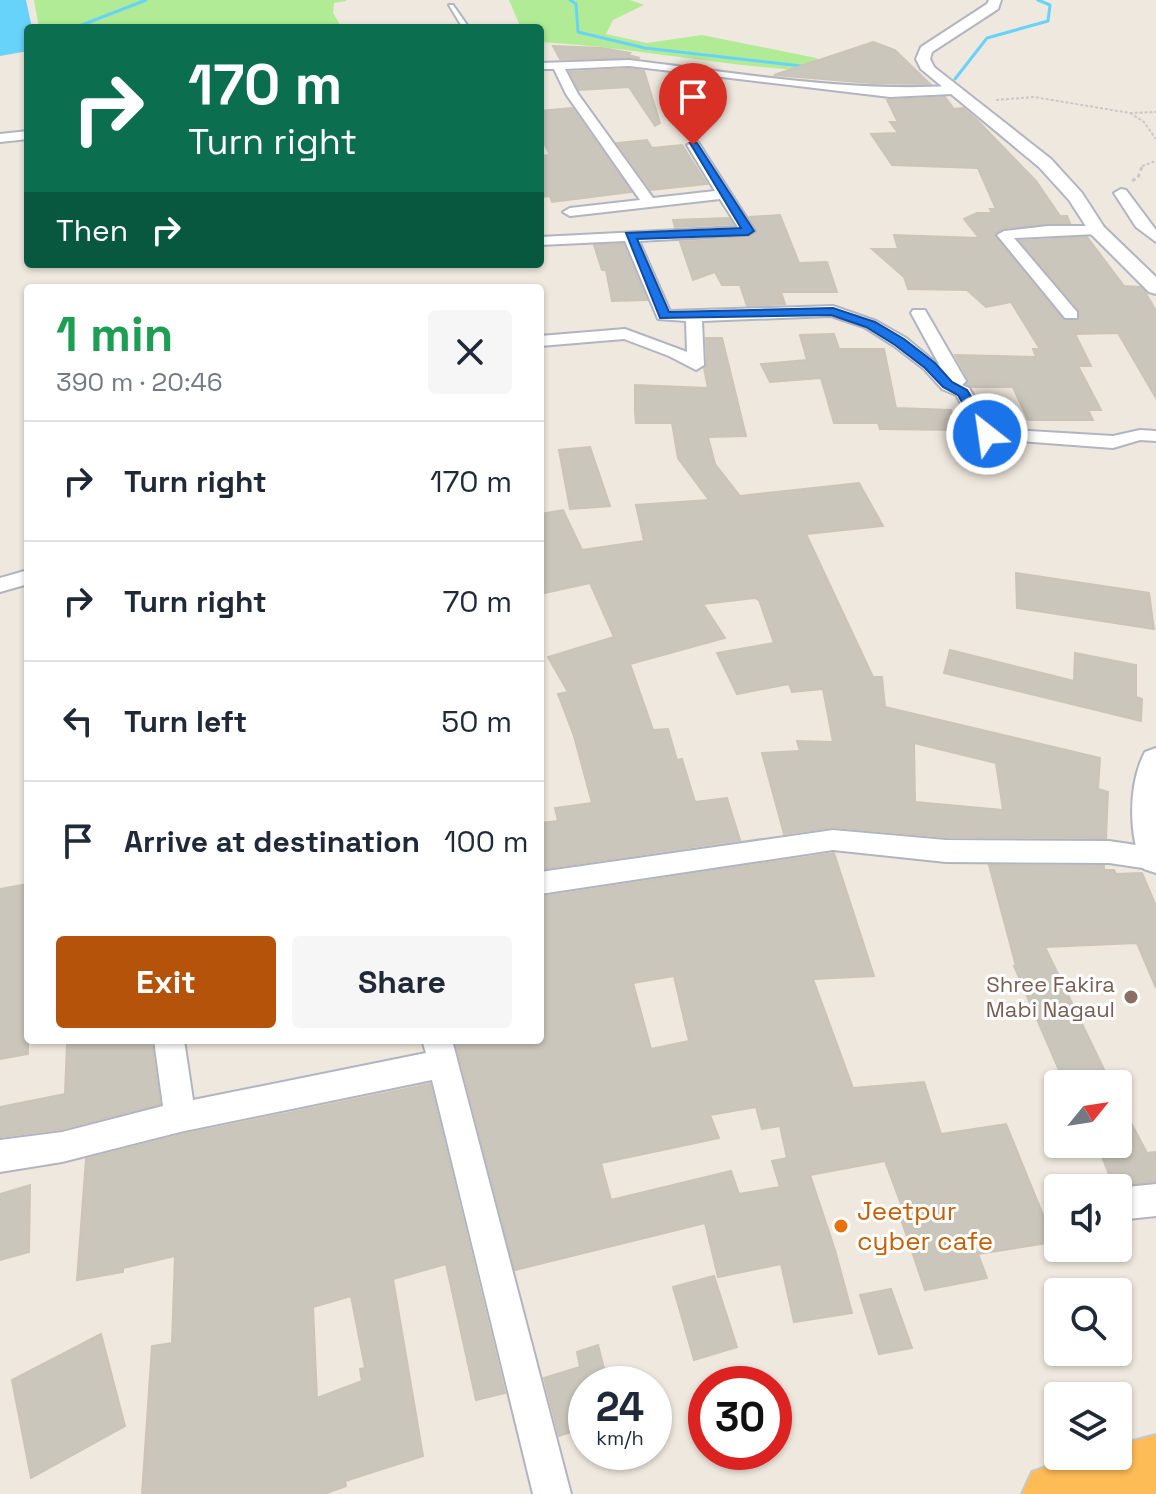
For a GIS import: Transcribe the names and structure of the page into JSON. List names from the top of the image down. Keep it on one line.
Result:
{"places":["Shree Fakira Mabi Nagaul","Jeetpur cyber cafe"],"north":"top right","page":{"turn":["170 m","Turn right"],"then":"Then","heading":["1 min","390 m · 20:46"],"list":[{"name":"Turn right","value":"170 m"},{"name":"Turn right","value":"70 m"},{"name":"Turn left","value":"50 m"},{"name":"Arrive at destination","value":"100 m"}],"buttons":["Exit","Share"],"speed":"24 km/h","limit":"30"}}
